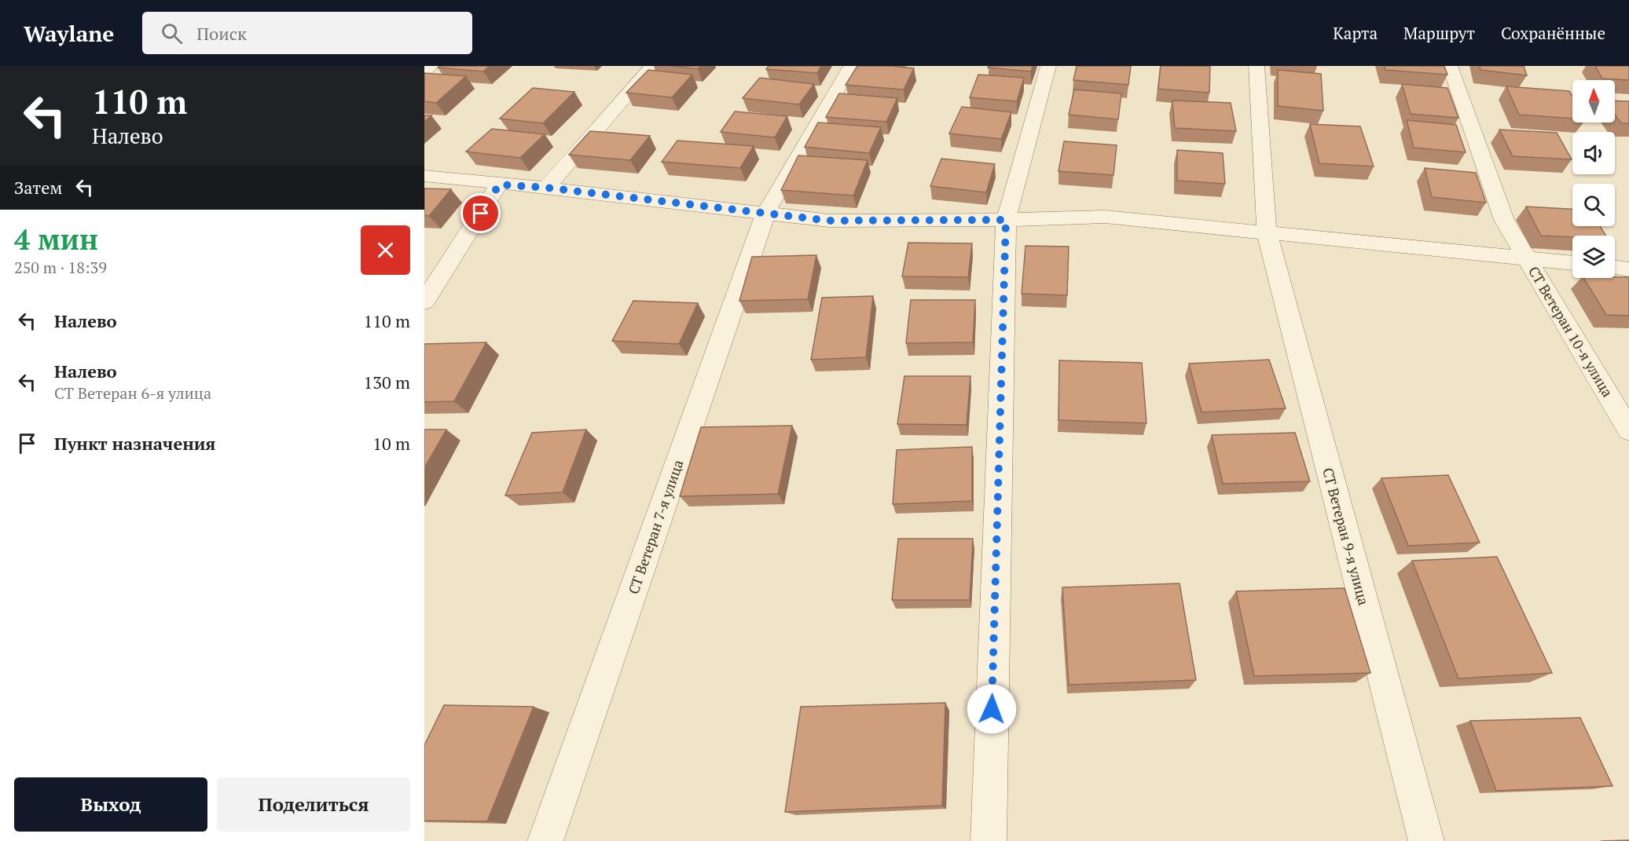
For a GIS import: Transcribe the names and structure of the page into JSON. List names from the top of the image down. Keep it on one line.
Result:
{"streets":{"street":["СТ Ветеран 10-я улица","СТ Ветеран 7-я улица","СТ Ветеран 9-я улица"]},"north":"top","page":{"header":"Waylane","search":"Поиск","nav":["Карта","Маршрут","Сохранённые"],"turn":["110 m","Налево"],"then":"Затем","heading":["4 мин","250 m · 18:39"],"list":[{"name":"Налево","value":"110 m"},{"name":"Налево","note":"СТ Ветеран 6-я улица","value":"130 m"},{"name":"Пункт назначения","value":"10 m"}],"buttons":["Выход","Поделиться"]}}
